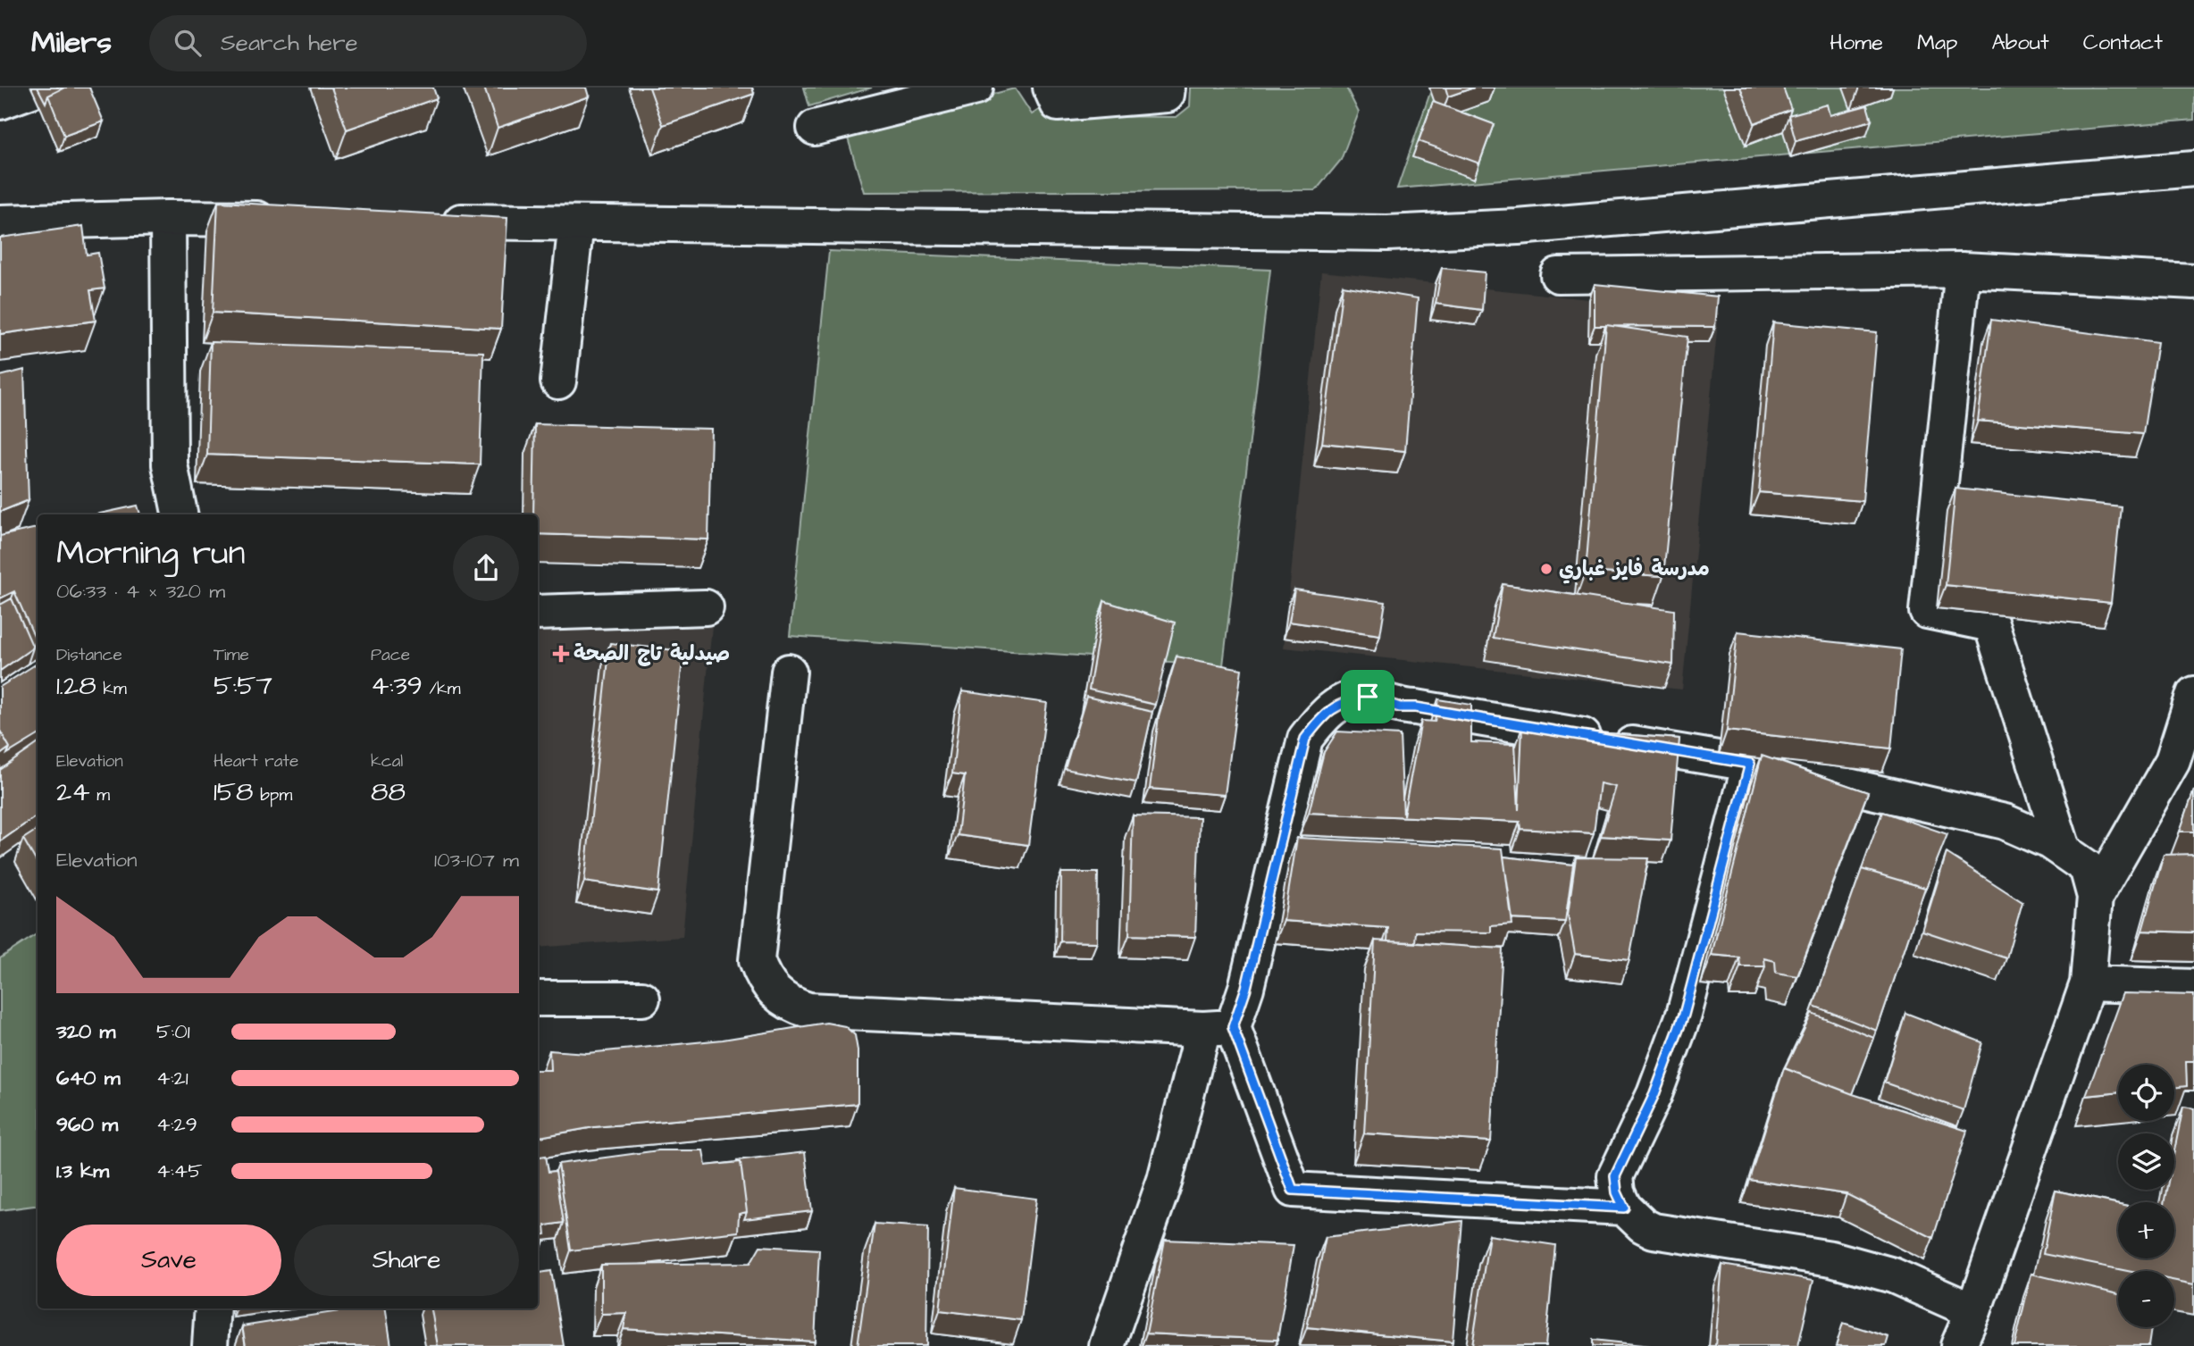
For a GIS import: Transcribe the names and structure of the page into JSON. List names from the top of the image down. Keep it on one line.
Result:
{"places":{"other":["مدرسة فايز غباري"],"health":["صيدلية تاج الصحة"]},"page":{"header":"Milers","search":"Search here","nav":["Home","Map","About","Contact"],"heading":["Morning run","06:33 · 4 × 320 m"],"stats":[["Distance","1.28 km"],["Time","5:57"],["Pace","4:39 /km"],["Elevation","24 m"],["Heart rate","158 bpm"],["kcal","88"]],"chart":["Elevation","103–107 m"],"list":[{"name":"320 m","note":"5:01"},{"name":"640 m","note":"4:21"},{"name":"960 m","note":"4:29"},{"name":"1.3 km","note":"4:45"}],"map_buttons":["+","−"],"buttons":["Save","Share"]}}
